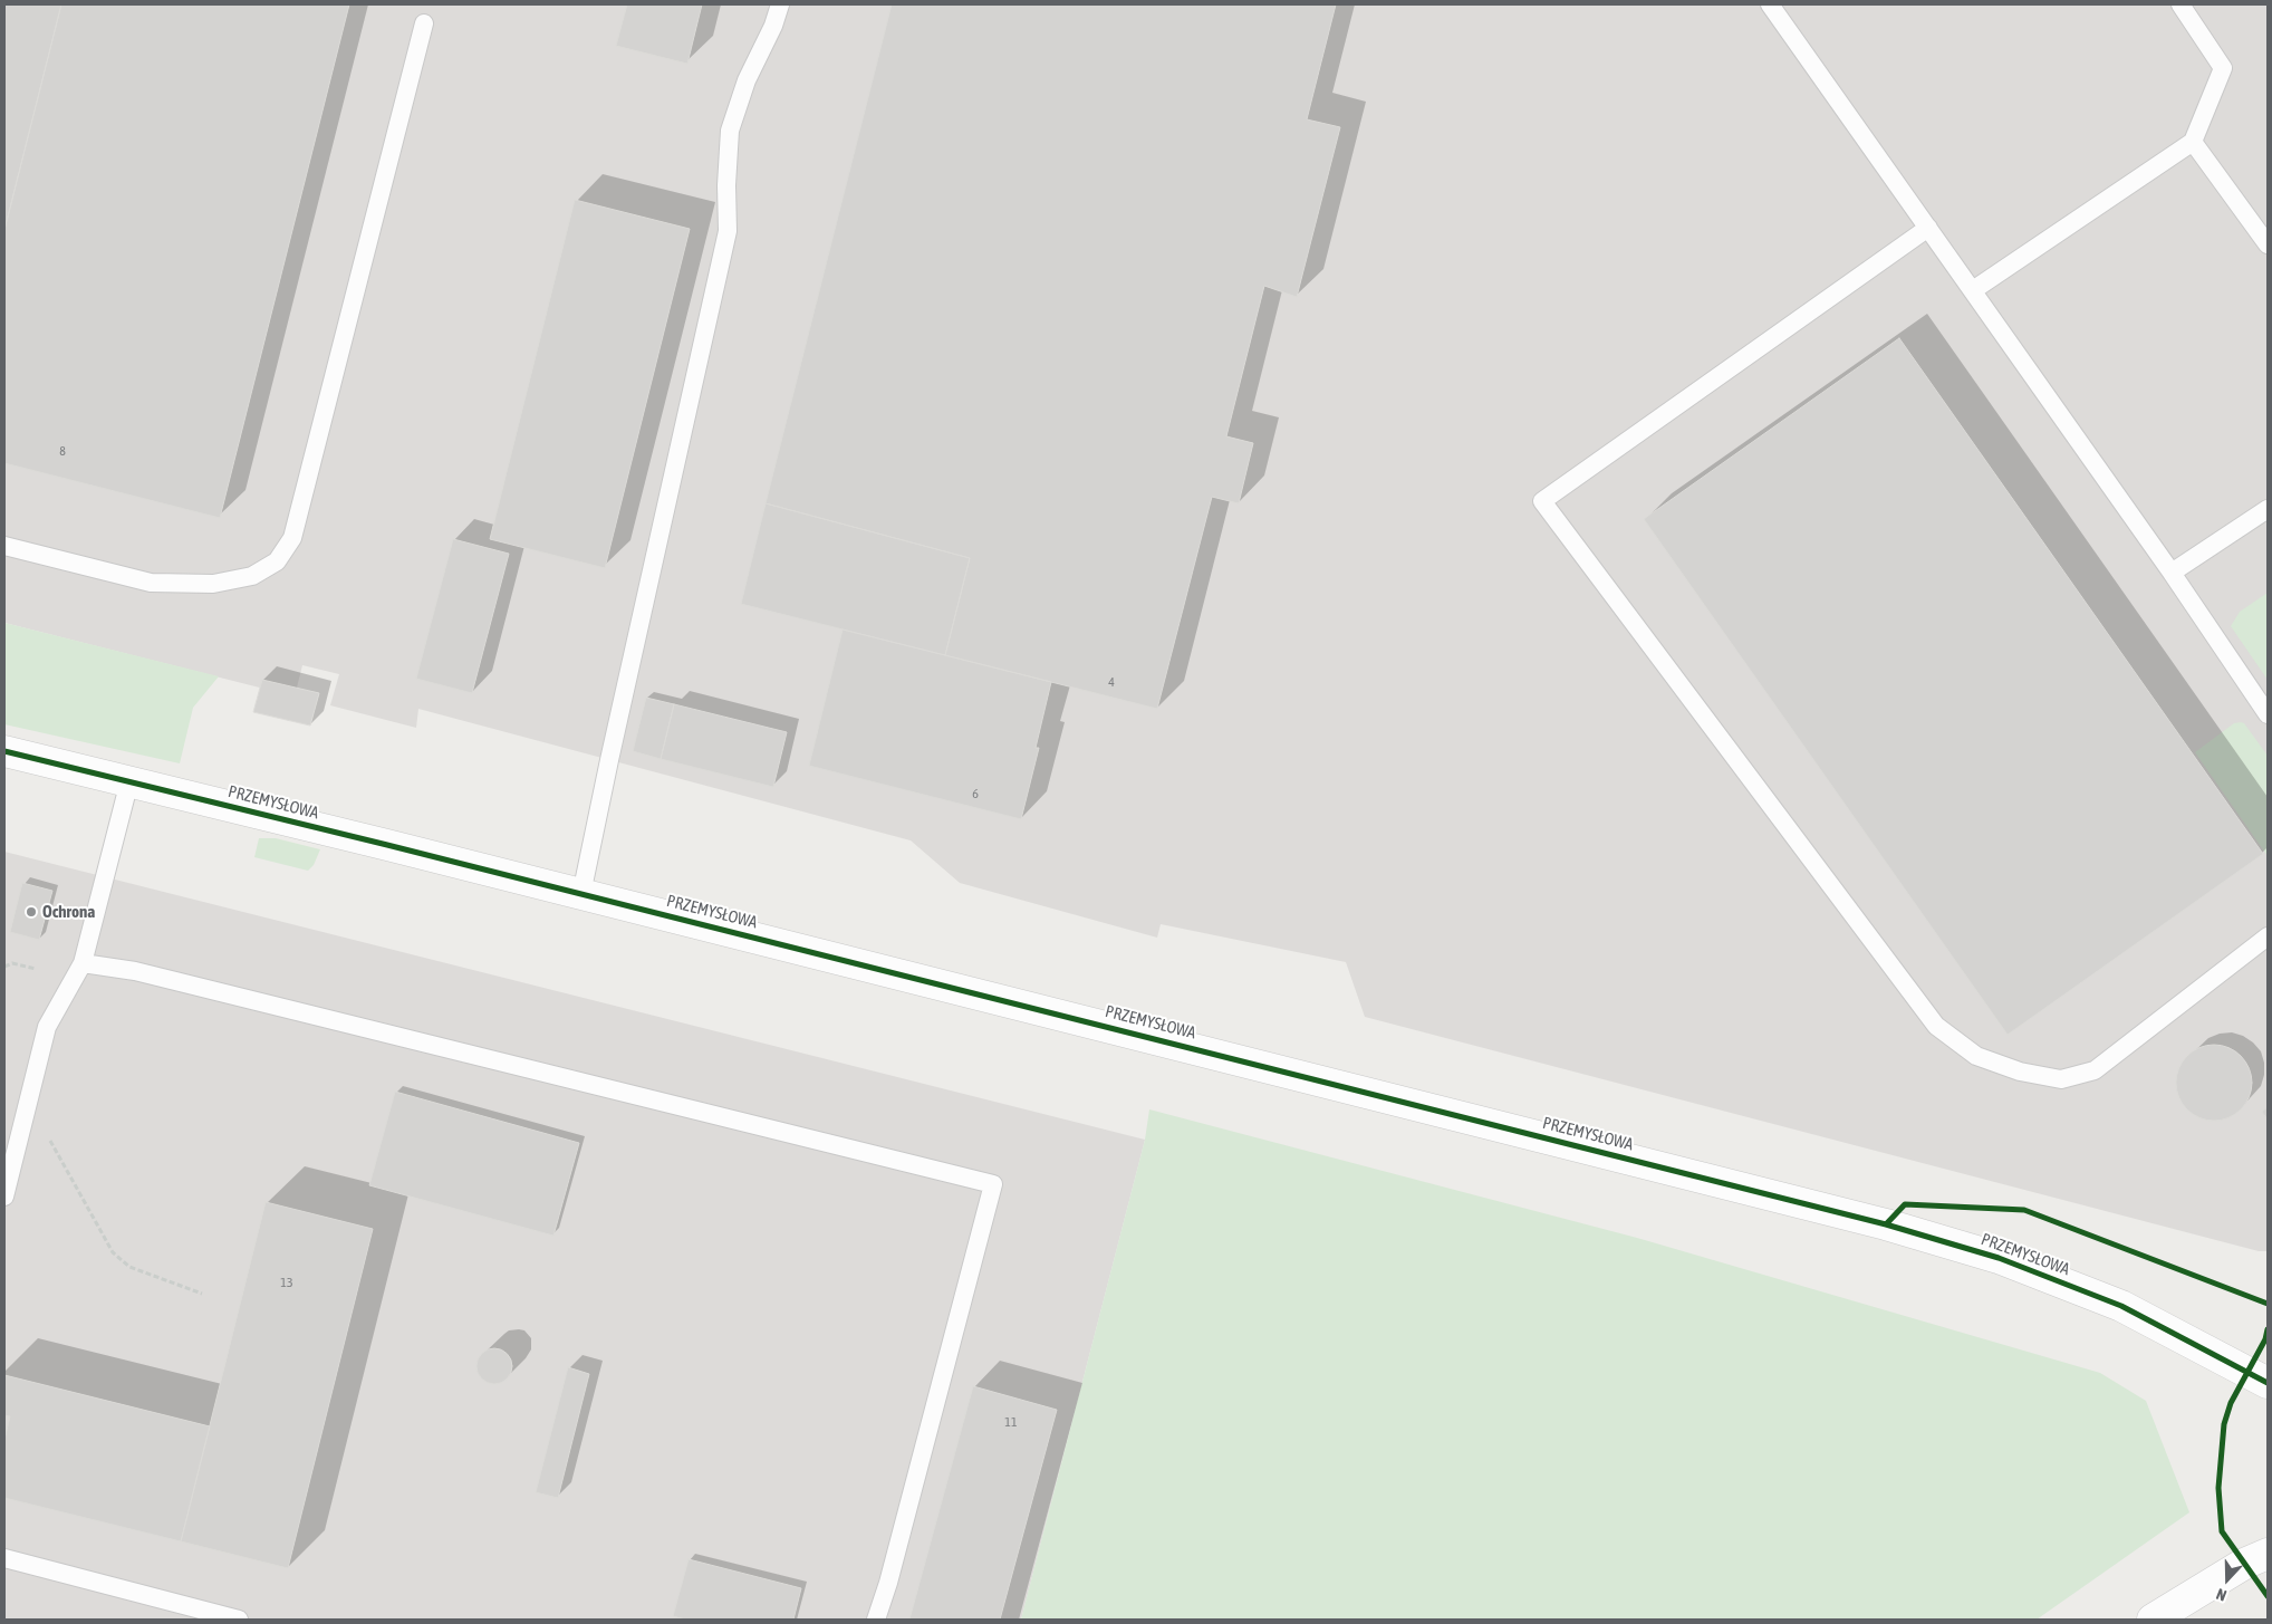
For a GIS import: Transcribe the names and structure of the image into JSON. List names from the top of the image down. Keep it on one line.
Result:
{"streets":{"street":["PRZEMYSŁOWA"]},"places":["Ochrona"],"house_numbers":["8","4","6","13","11"],"north":"bottom"}
